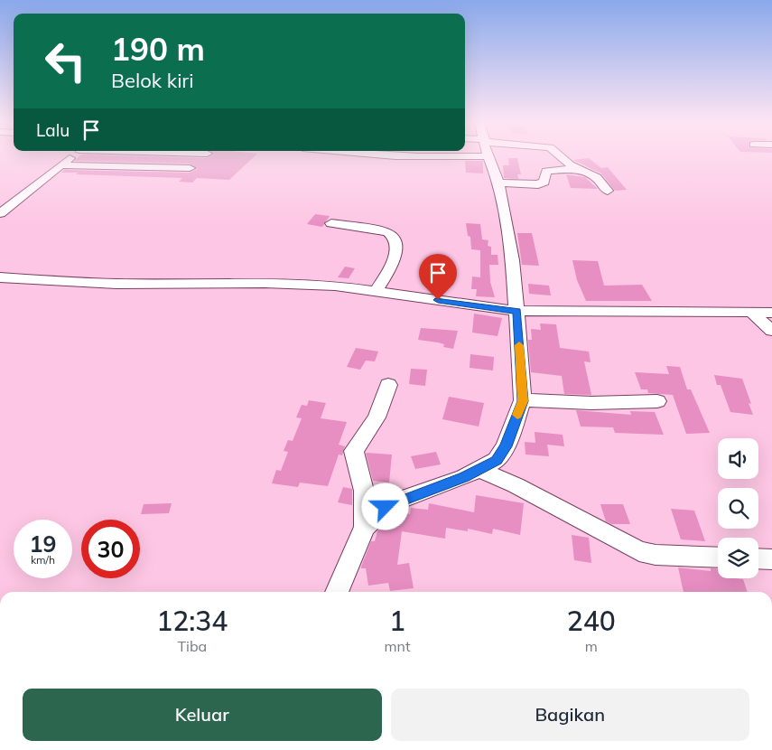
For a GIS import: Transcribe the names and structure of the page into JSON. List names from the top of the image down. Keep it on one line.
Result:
{"page":{"turn":["190 m","Belok kiri"],"then":"Lalu","speed":"19 km/h","limit":"30","eta":["12:34","Tiba","1","mnt","240","m"],"buttons":["Keluar","Bagikan"]}}
